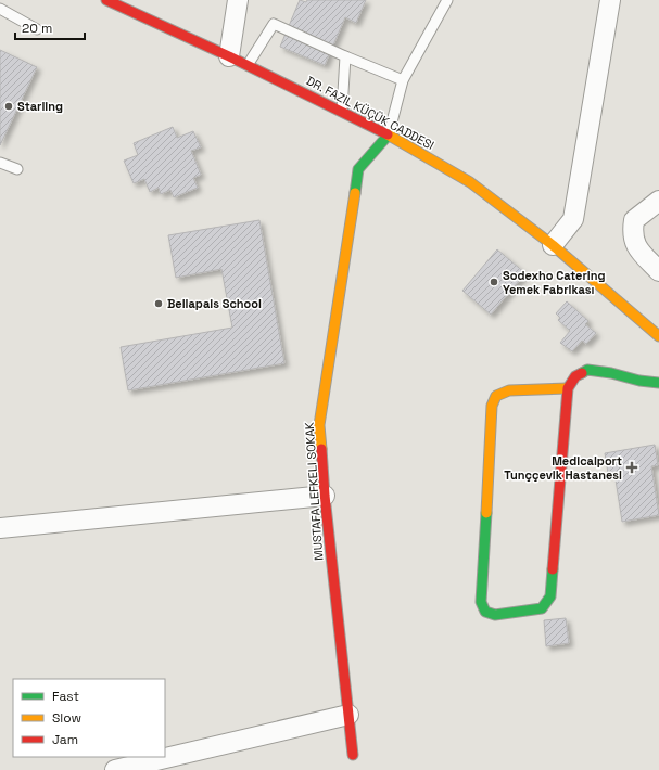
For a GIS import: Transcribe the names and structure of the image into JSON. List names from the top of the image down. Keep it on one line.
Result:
{"streets":{"street":["MUSTAFA LEFKELI SOKAK"]},"places":{"other":["Starling","Sodexho Catering Yemek Fabrikası","Bellapais School"],"health":["Medicalport Tunççevik Hastanesi"]},"legend":["Fast","Slow","Jam"],"scale_bar":"20 m"}
